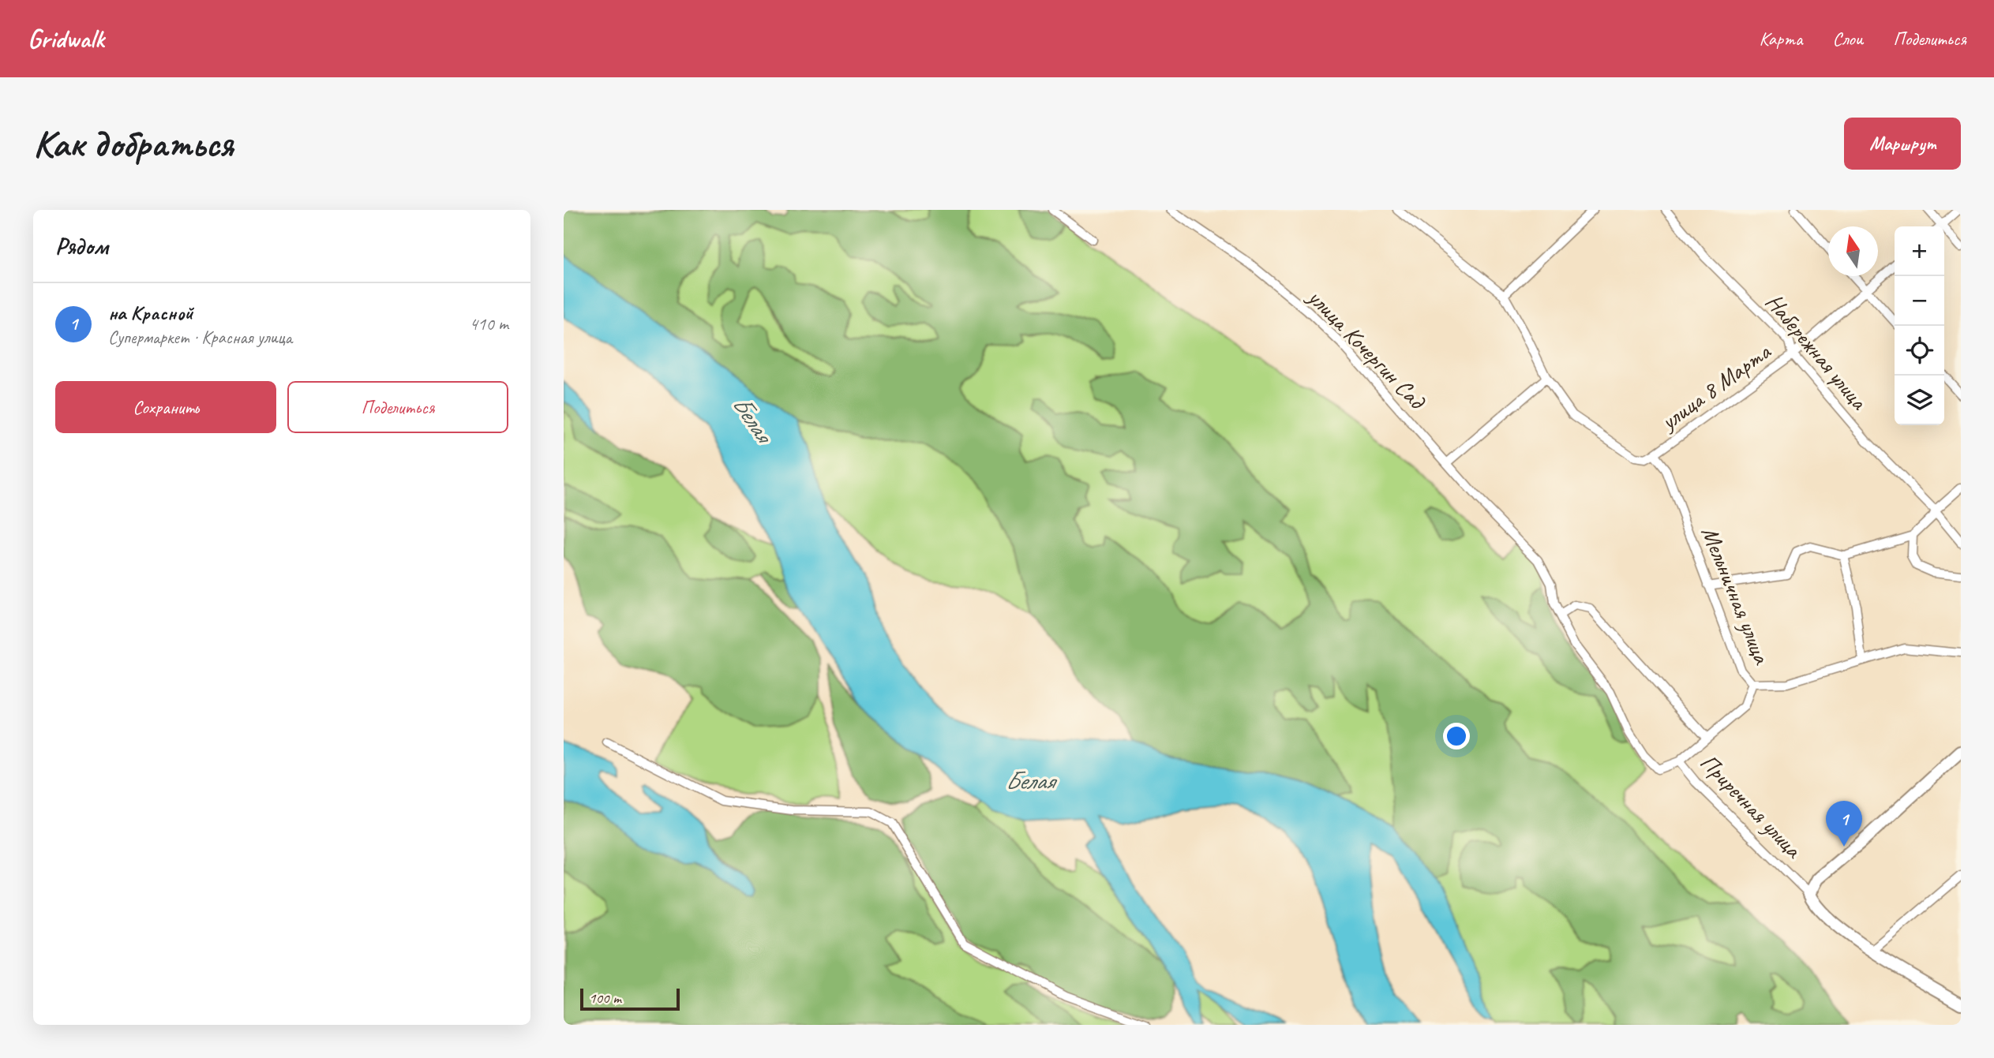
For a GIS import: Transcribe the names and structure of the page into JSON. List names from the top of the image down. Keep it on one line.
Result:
{"streets":{"street":["улица Кочергин Сад","Набережная улица","улица 8 Марта","Мельничная улица","Приречная улица"]},"crossings":[["улица Кочергин Сад","Приречная улица"],["Набережная улица","улица 8 Марта"],["улица 8 Марта","Мельничная улица"]],"water":["Белая"],"scale_bar":"100 m","north":"top","page":{"header":"Gridwalk","nav":["Карта","Слои","Поделиться"],"buttons":["Маршрут",["Сохранить","Поделиться"]],"title":"Как добраться","heading":"Рядом","map_buttons":["+","−"],"list":[{"mark":"1","name":"на Красной","note":"Супермаркет · Красная улица","value":"410 m"}],"pins":"1","scale":"100 m"}}
